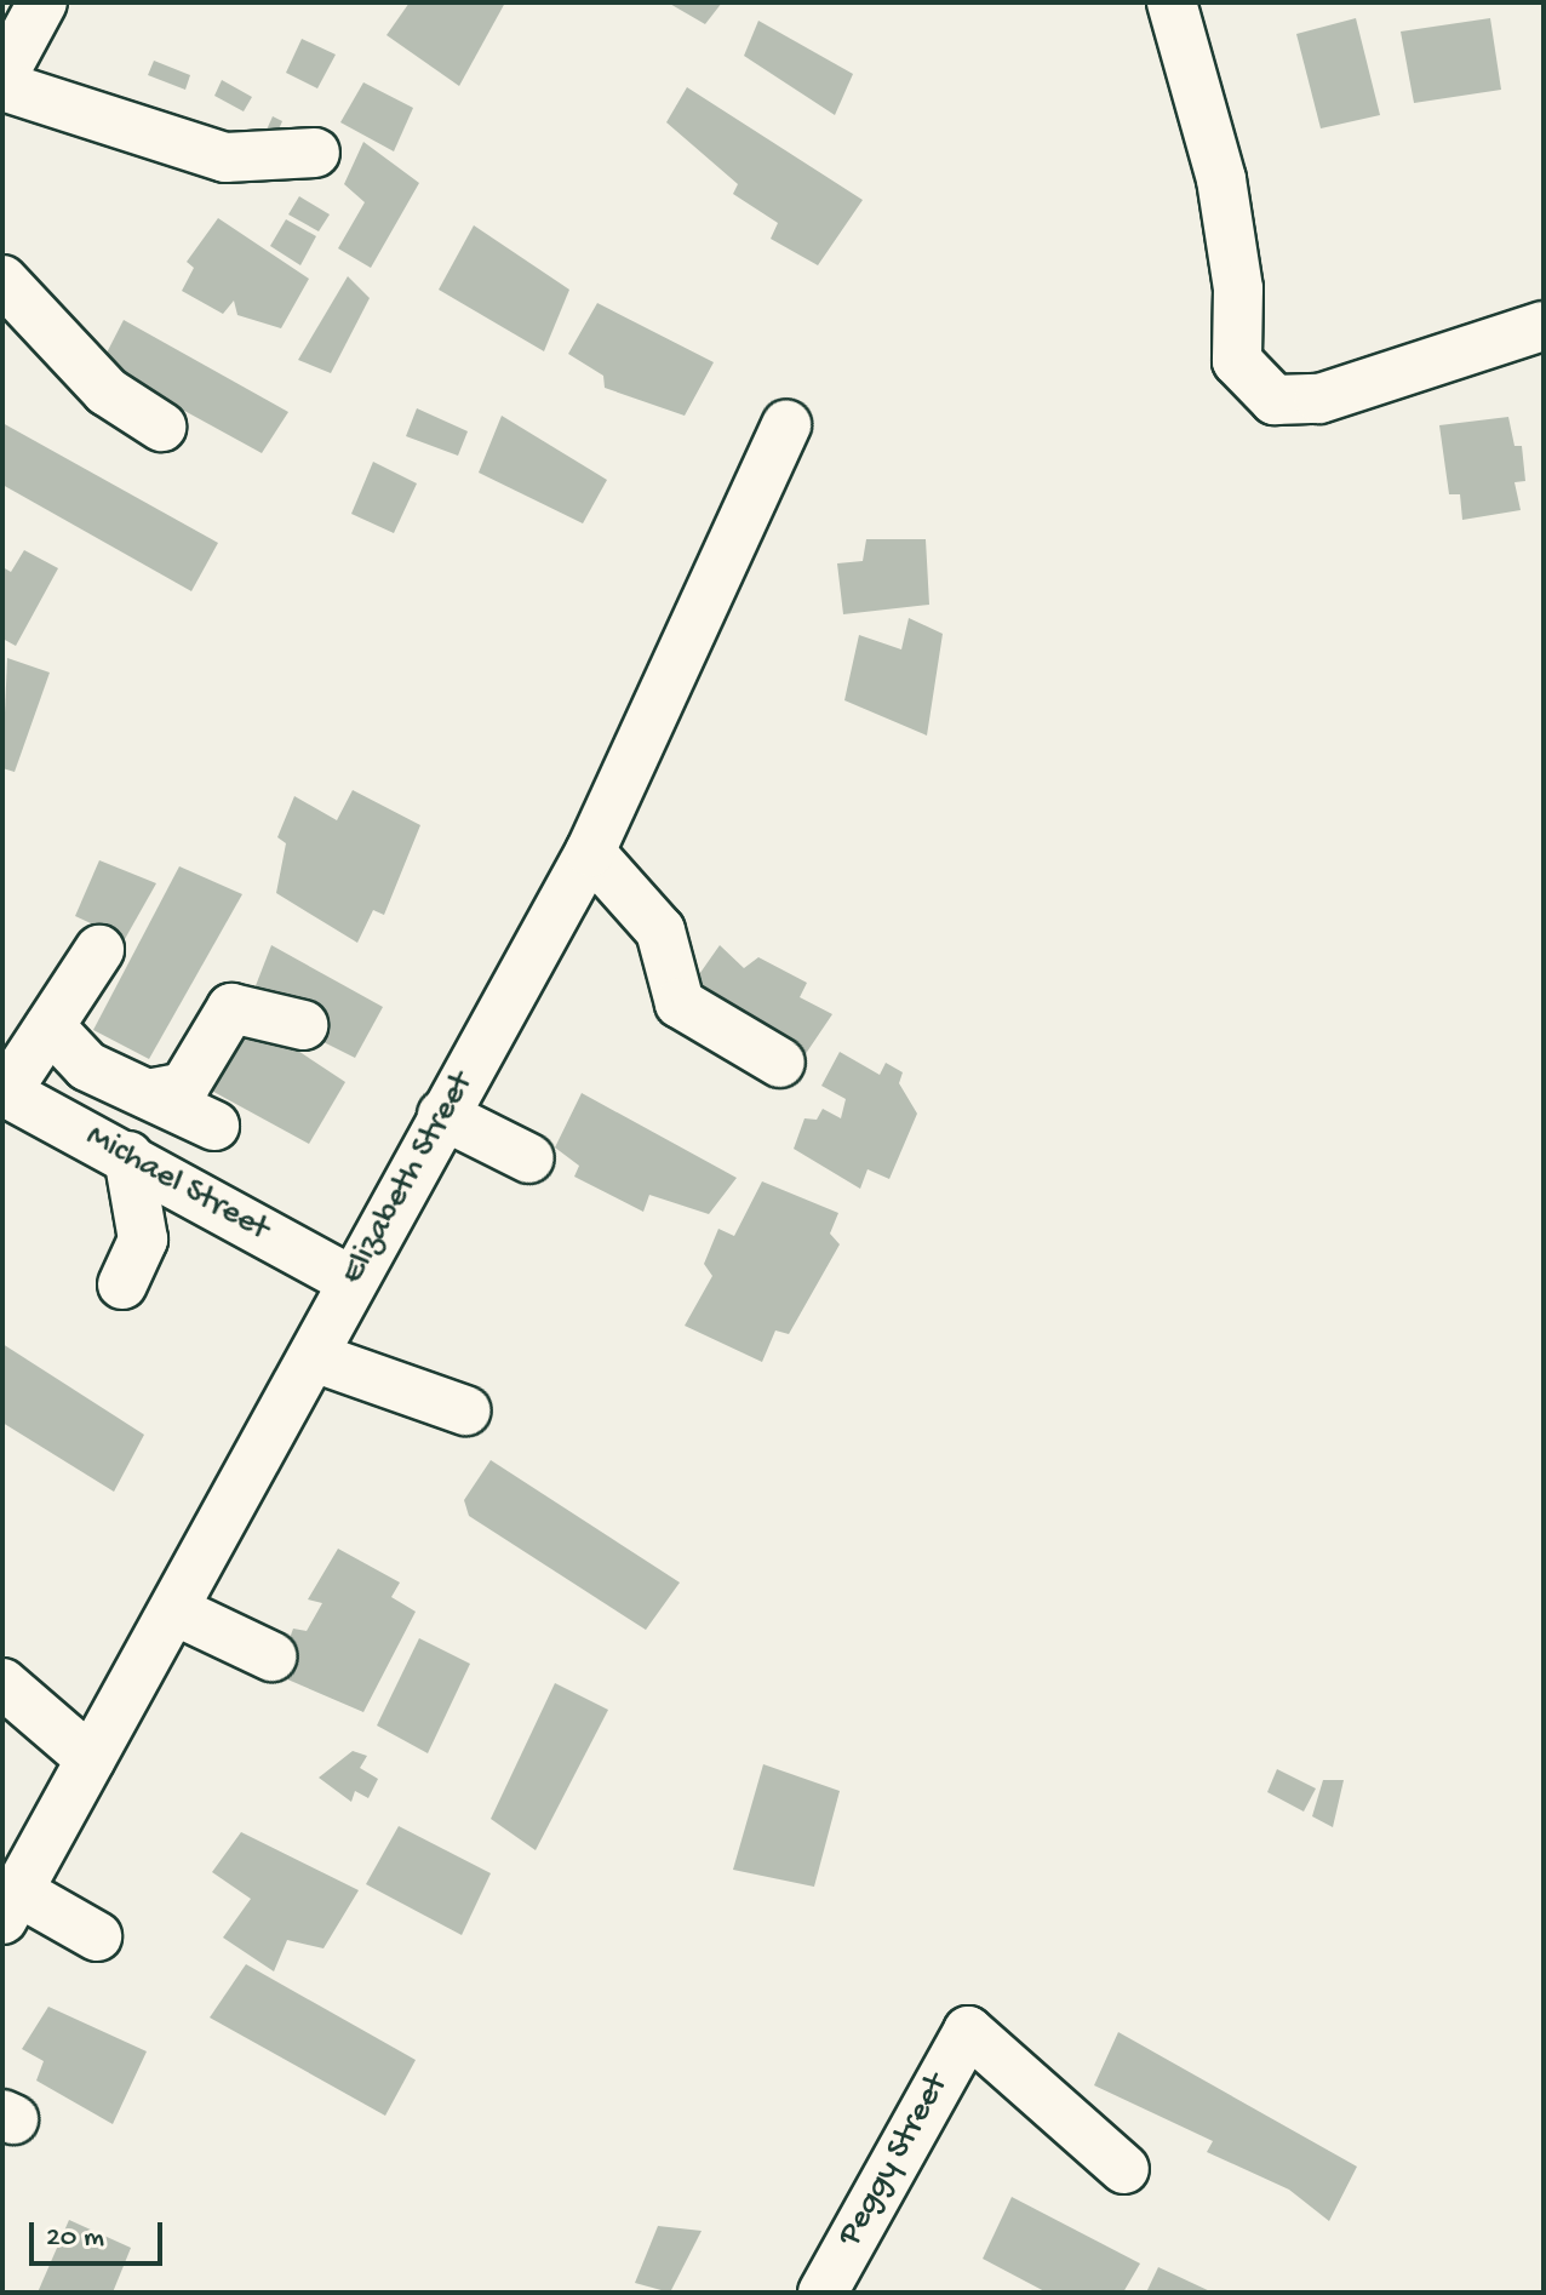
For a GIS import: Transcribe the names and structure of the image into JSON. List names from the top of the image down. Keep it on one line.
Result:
{"streets":{"street":["Elizabeth Street","Michael Street","Peggy Street"]},"crossings":[["Elizabeth Street","Michael Street"]],"scale_bar":"20 m"}
